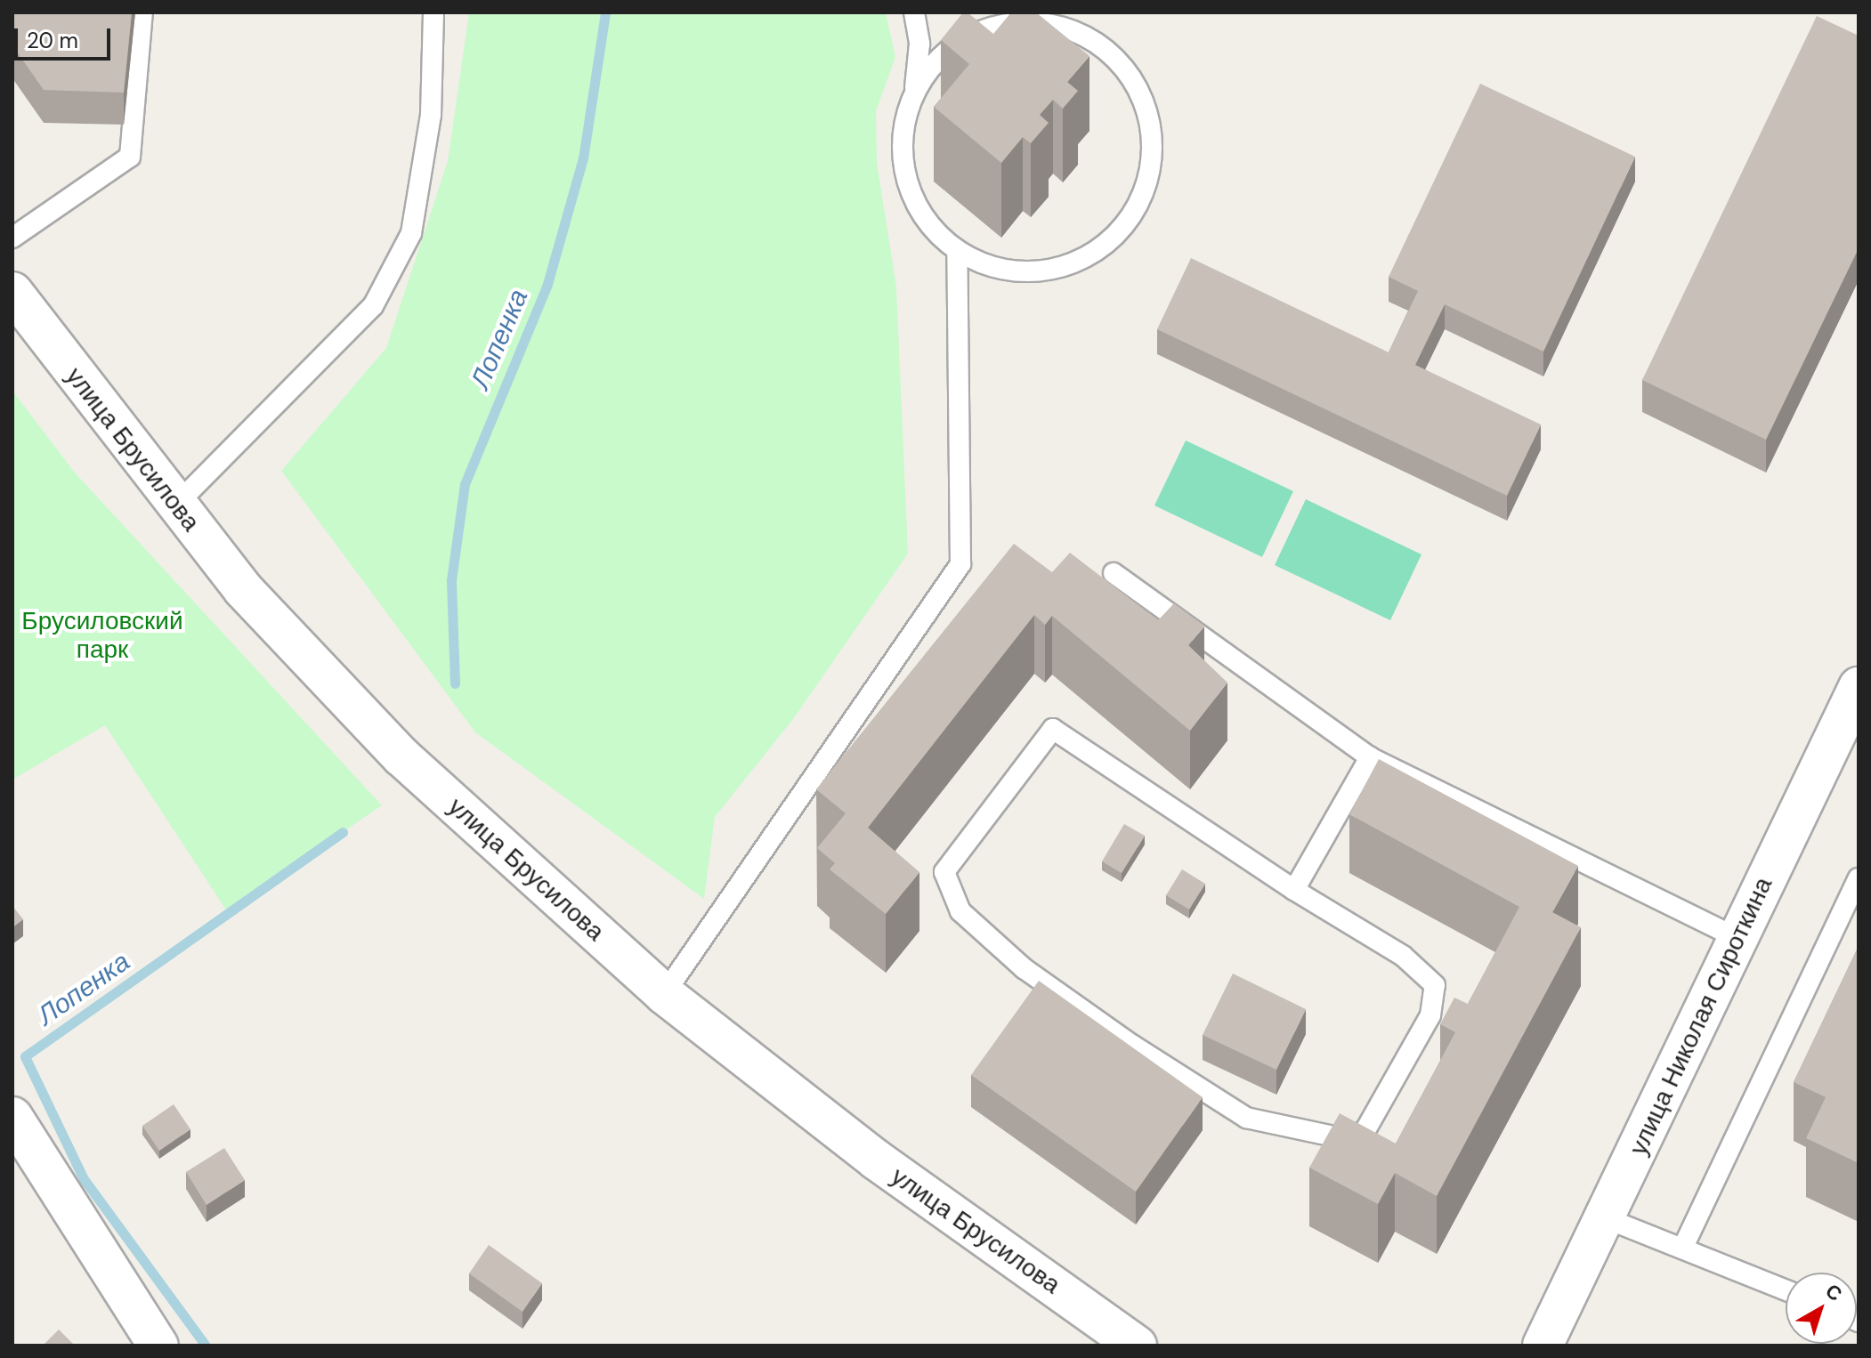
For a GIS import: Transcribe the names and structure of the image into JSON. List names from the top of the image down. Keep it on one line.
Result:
{"streets":{"street":["улица Брусилова","улица Николая Сироткина"]},"water":["Лопенка"],"parks":["Брусиловский парк"],"scale_bar":"20 m","north":"top right"}
